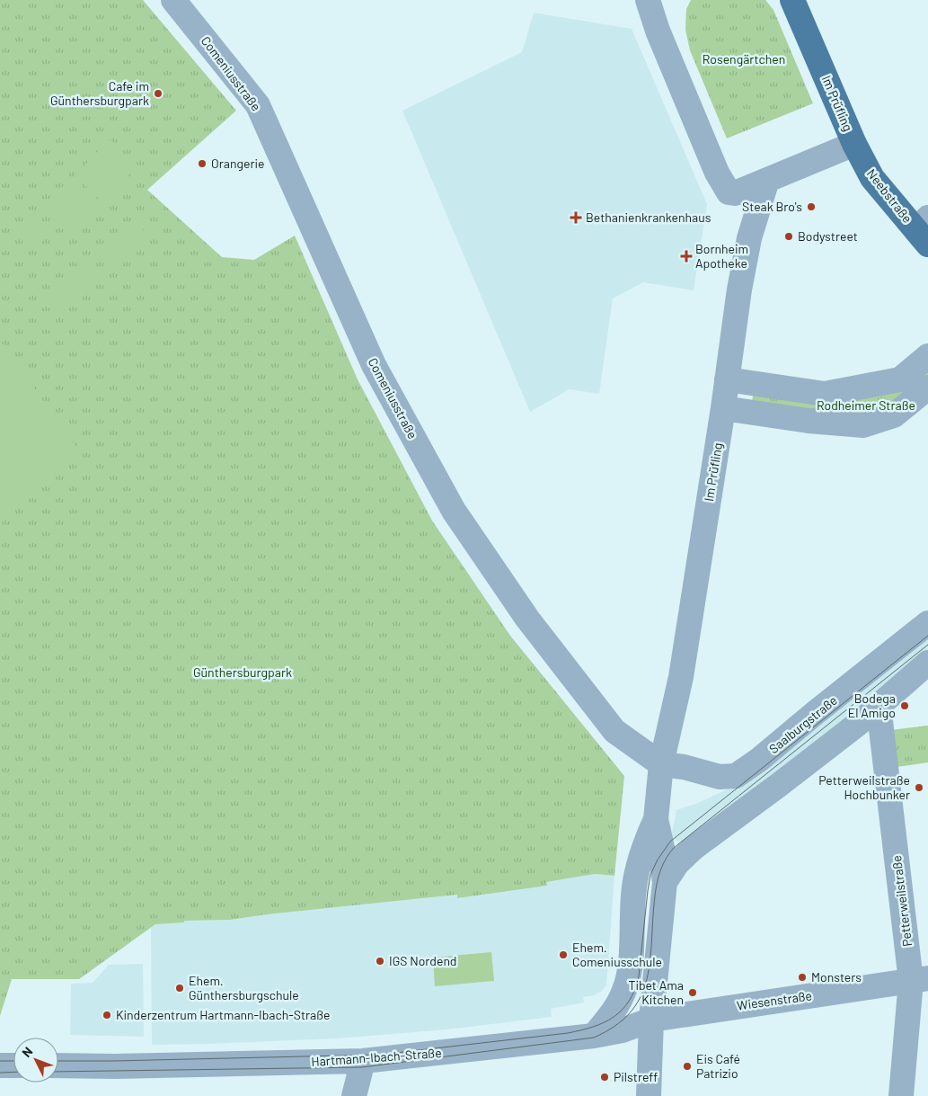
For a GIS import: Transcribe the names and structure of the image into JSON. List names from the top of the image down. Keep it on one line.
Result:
{"streets":{"main road":["Im Prüfling","Neebstraße"],"street":["Comeniusstraße","Saalburgstraße","Petterweilstraße","Wiesenstraße","Hartmann-Ibach-Straße"]},"crossings":[["Comeniusstraße","Im Prüfling"],["Comeniusstraße","Saalburgstraße"],["Im Prüfling","Neebstraße"],["Im Prüfling","Saalburgstraße"],["Petterweilstraße","Wiesenstraße"],["Wiesenstraße","Hartmann-Ibach-Straße"]],"parks":["Rosengärtchen","Rodheimer Straße","Günthersburgpark"],"places":{"other":["Cafe im Günthersburgpark","Orangerie","Steak Bro's","Bodystreet","Bodega El Amigo","Petterweilstraße Hochbunker","Ehem. Comeniusschule","IGS Nordend","Monsters","Ehem. Günthersburgschule","Tibet Ama Kitchen","Kinderzentrum Hartmann-Ibach-Straße","Eis Café Patrizio","Pilstreff"],"health":["Bethanienkrankenhaus","Bornheim Apotheke"]},"north":"top left"}
